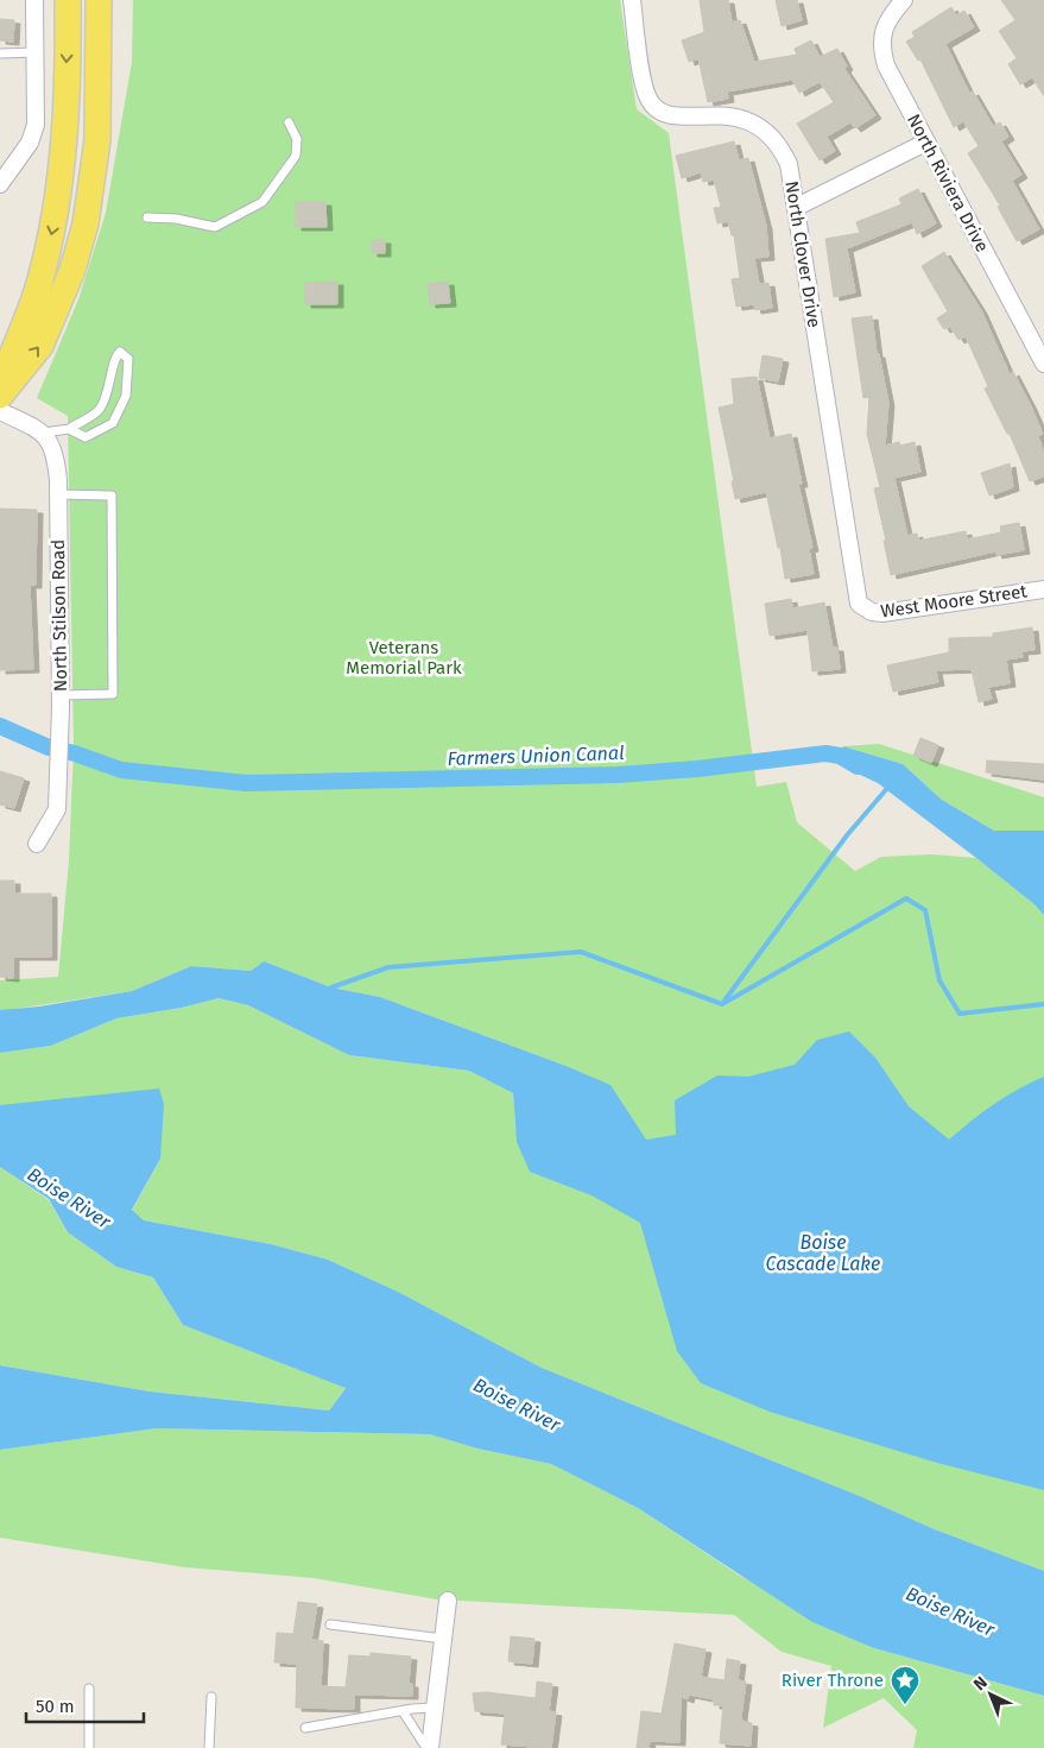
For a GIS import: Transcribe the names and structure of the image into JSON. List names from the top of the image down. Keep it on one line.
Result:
{"streets":{"street":["North Riviera Drive","North Clover Drive","West Moore Street","North Stilson Road"]},"crossings":[["North Clover Drive","West Moore Street"]],"water":["Farmers Union Canal","Boise River","Boise Cascade Lake"],"parks":["Veterans Memorial Park"],"places":{"place":["River Throne"]},"scale_bar":"50 m","north":"top left"}
